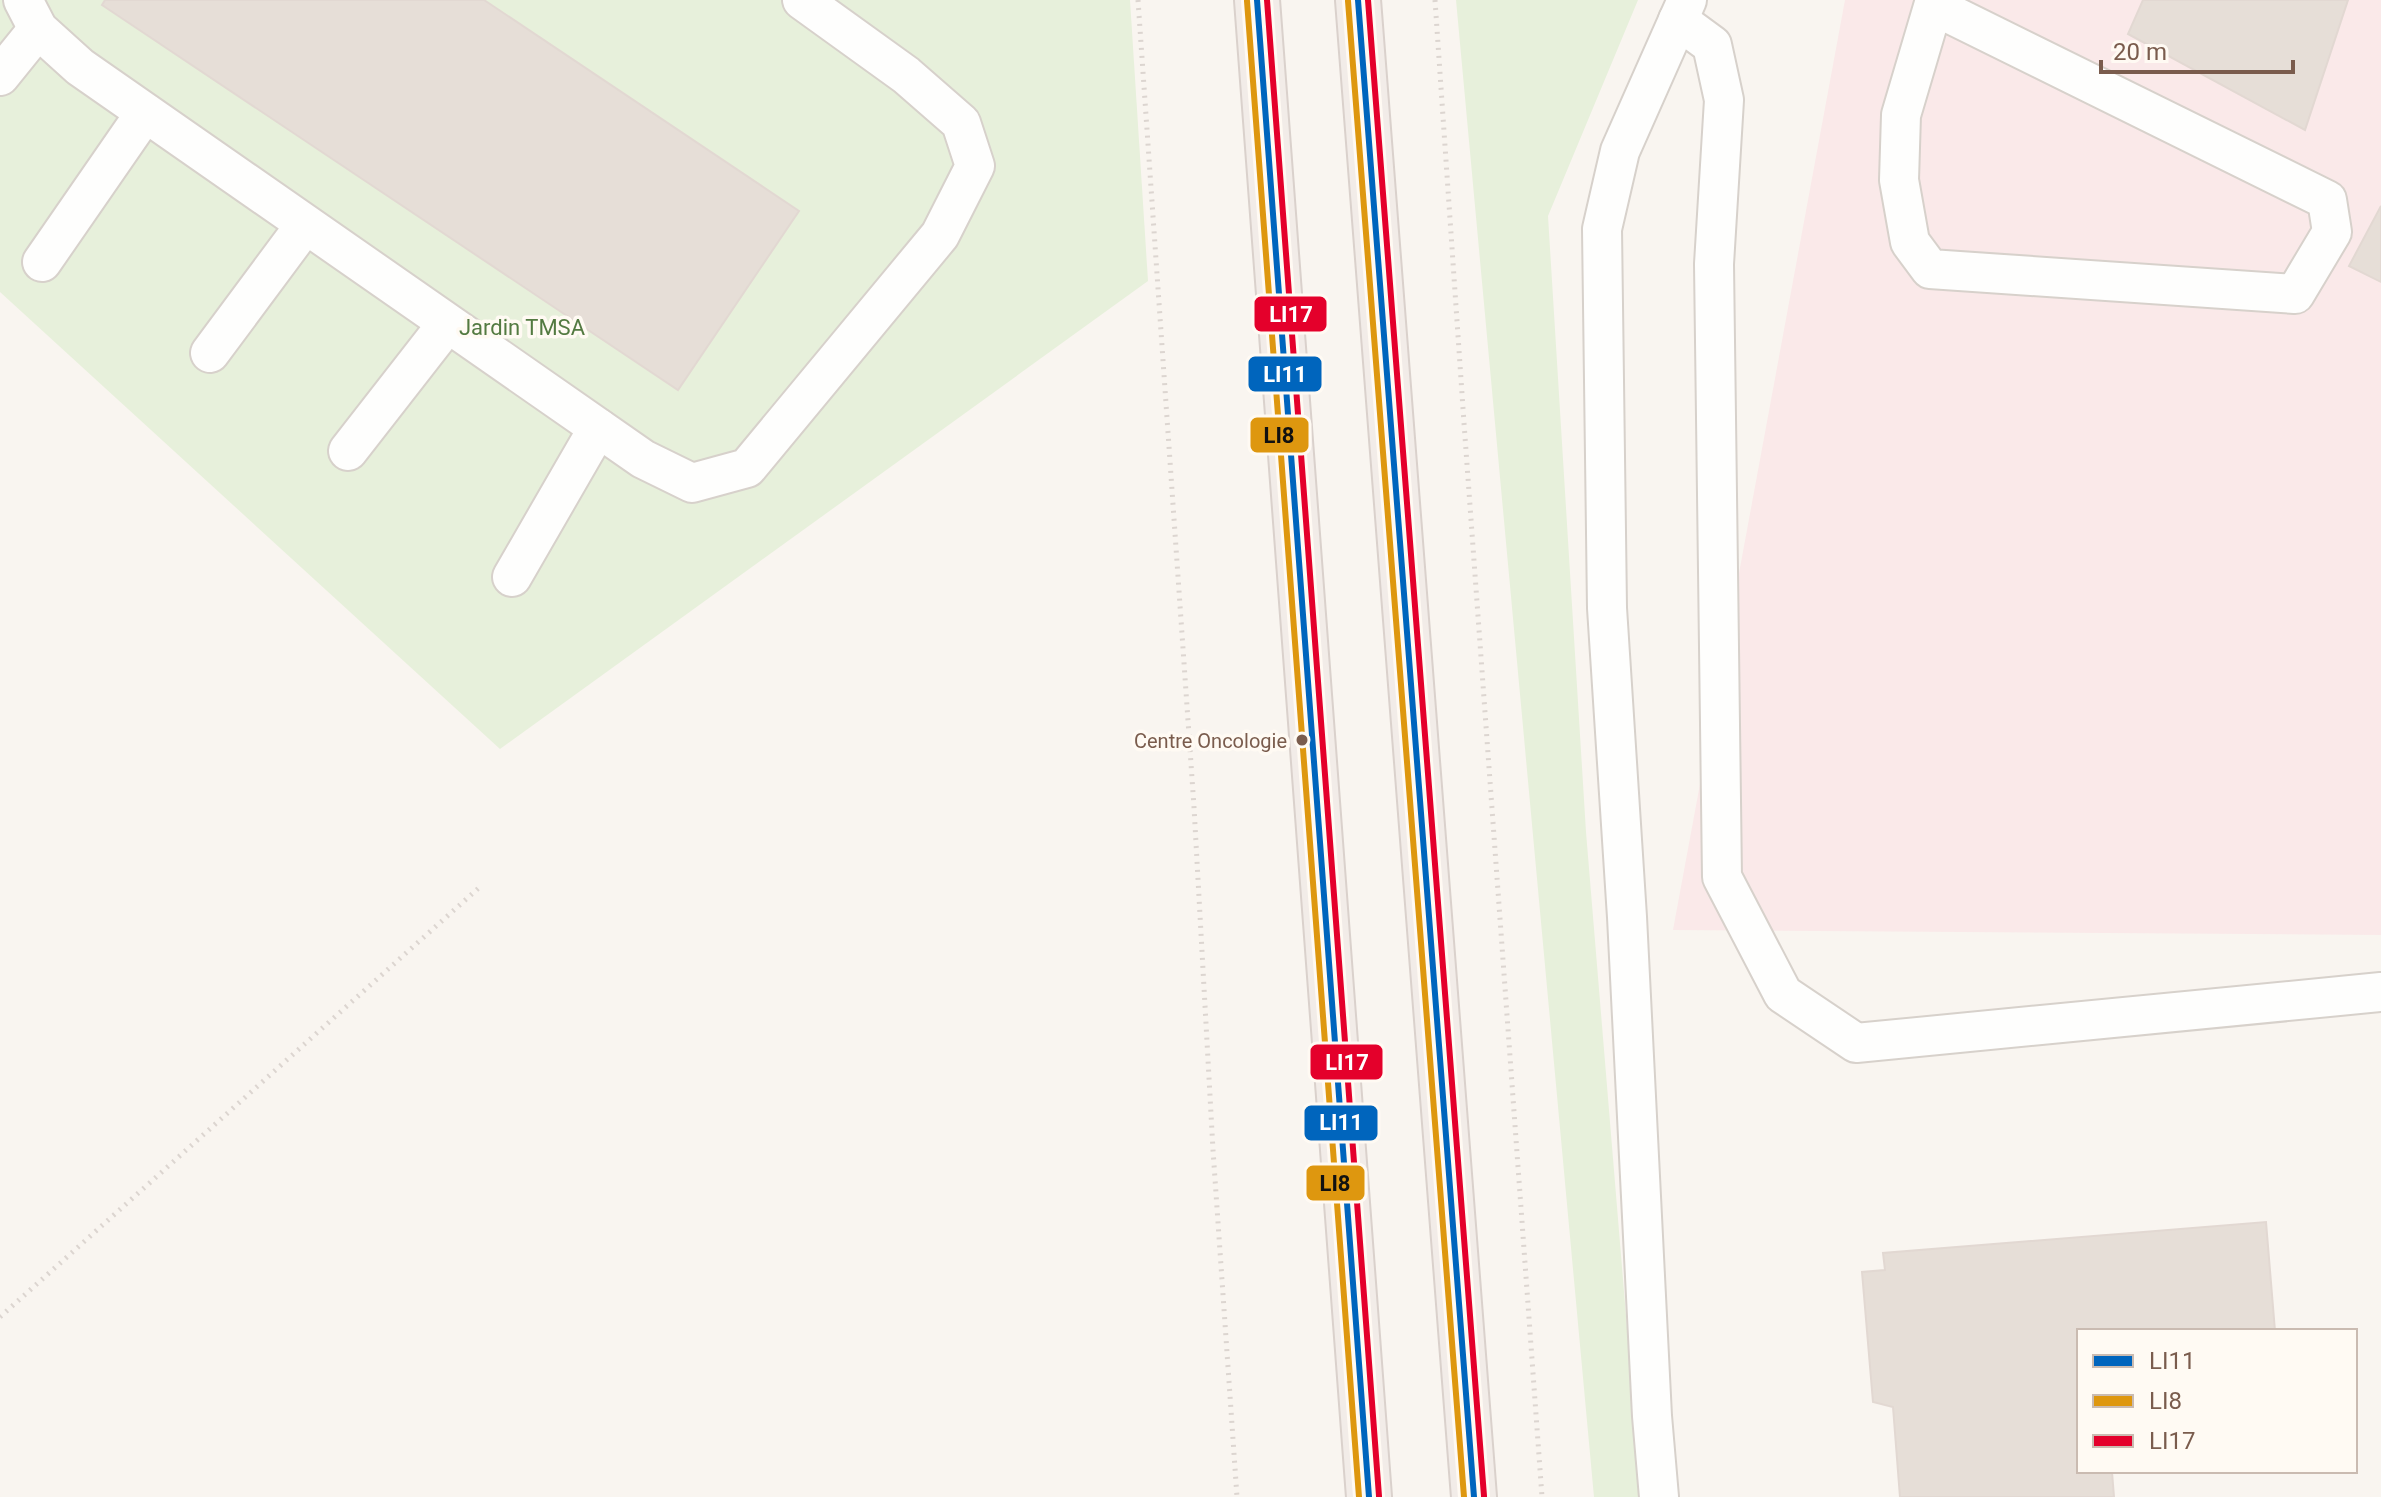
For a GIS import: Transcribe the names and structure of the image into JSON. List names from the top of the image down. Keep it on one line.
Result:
{"parks":["Jardin TMSA"],"places":["Centre Oncologie"],"lines":["transit line LI11","transit line LI17","transit line LI8"],"legend":["LI11","LI8","LI17"],"scale_bar":"20 m"}
